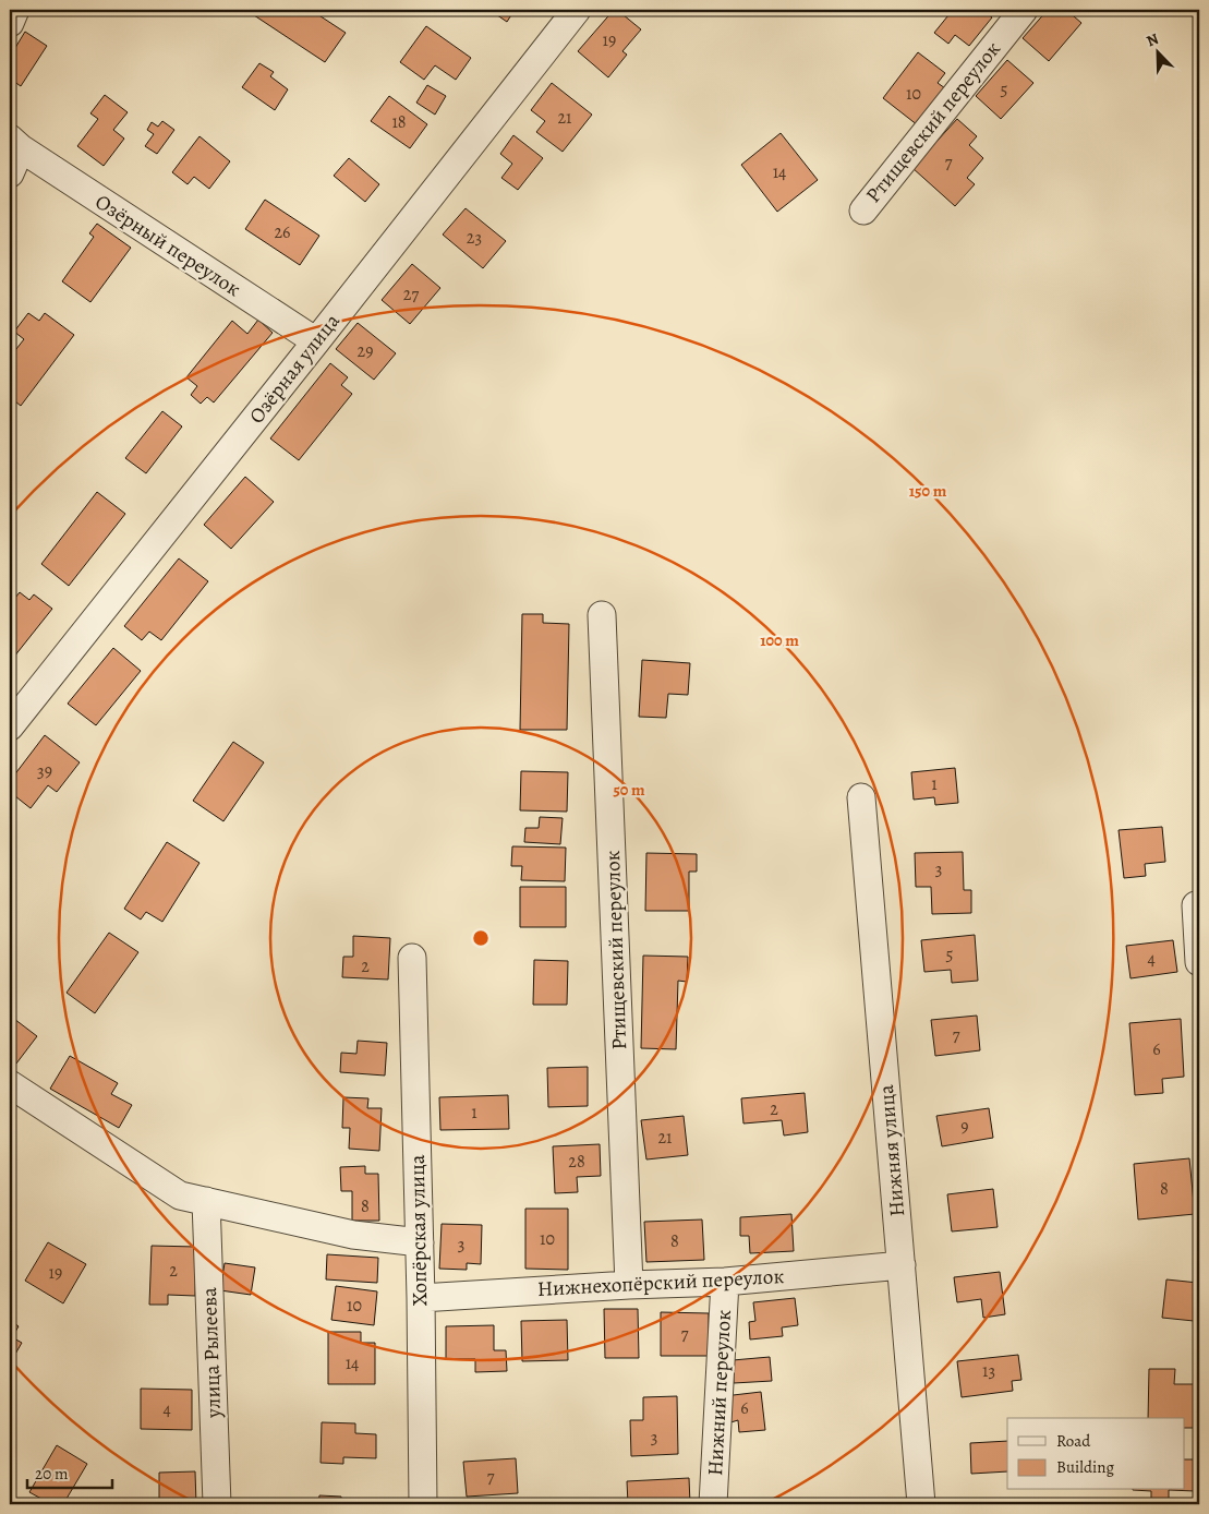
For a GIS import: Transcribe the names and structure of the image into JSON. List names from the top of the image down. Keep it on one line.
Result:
{"streets":{"street":["Ртищевский переулок","Озёрный переулок","Озёрная улица","Нижняя улица","Хопёрская улица","Нижнехопёрский переулок","улица Рылеева","Нижний переулок"]},"crossings":[["Ртищевский переулок","Нижнехопёрский переулок"],["Озёрный переулок","Озёрная улица"],["Нижняя улица","Нижнехопёрский переулок"],["Хопёрская улица","Нижнехопёрский переулок"],["Нижнехопёрский переулок","Нижний переулок"]],"house_numbers":["19","5","10","21","18","7","14","26","23","27","29","39","1","3","5","4","2","7","6","2","1","9","21","28","8","8","10","8","3","2","19","10","7","14","13","6","4","3","7"],"legend":["Road","Building"],"scale_bar":"20 m","north":"top left","rings":["150 m","100 m","50 m"]}
